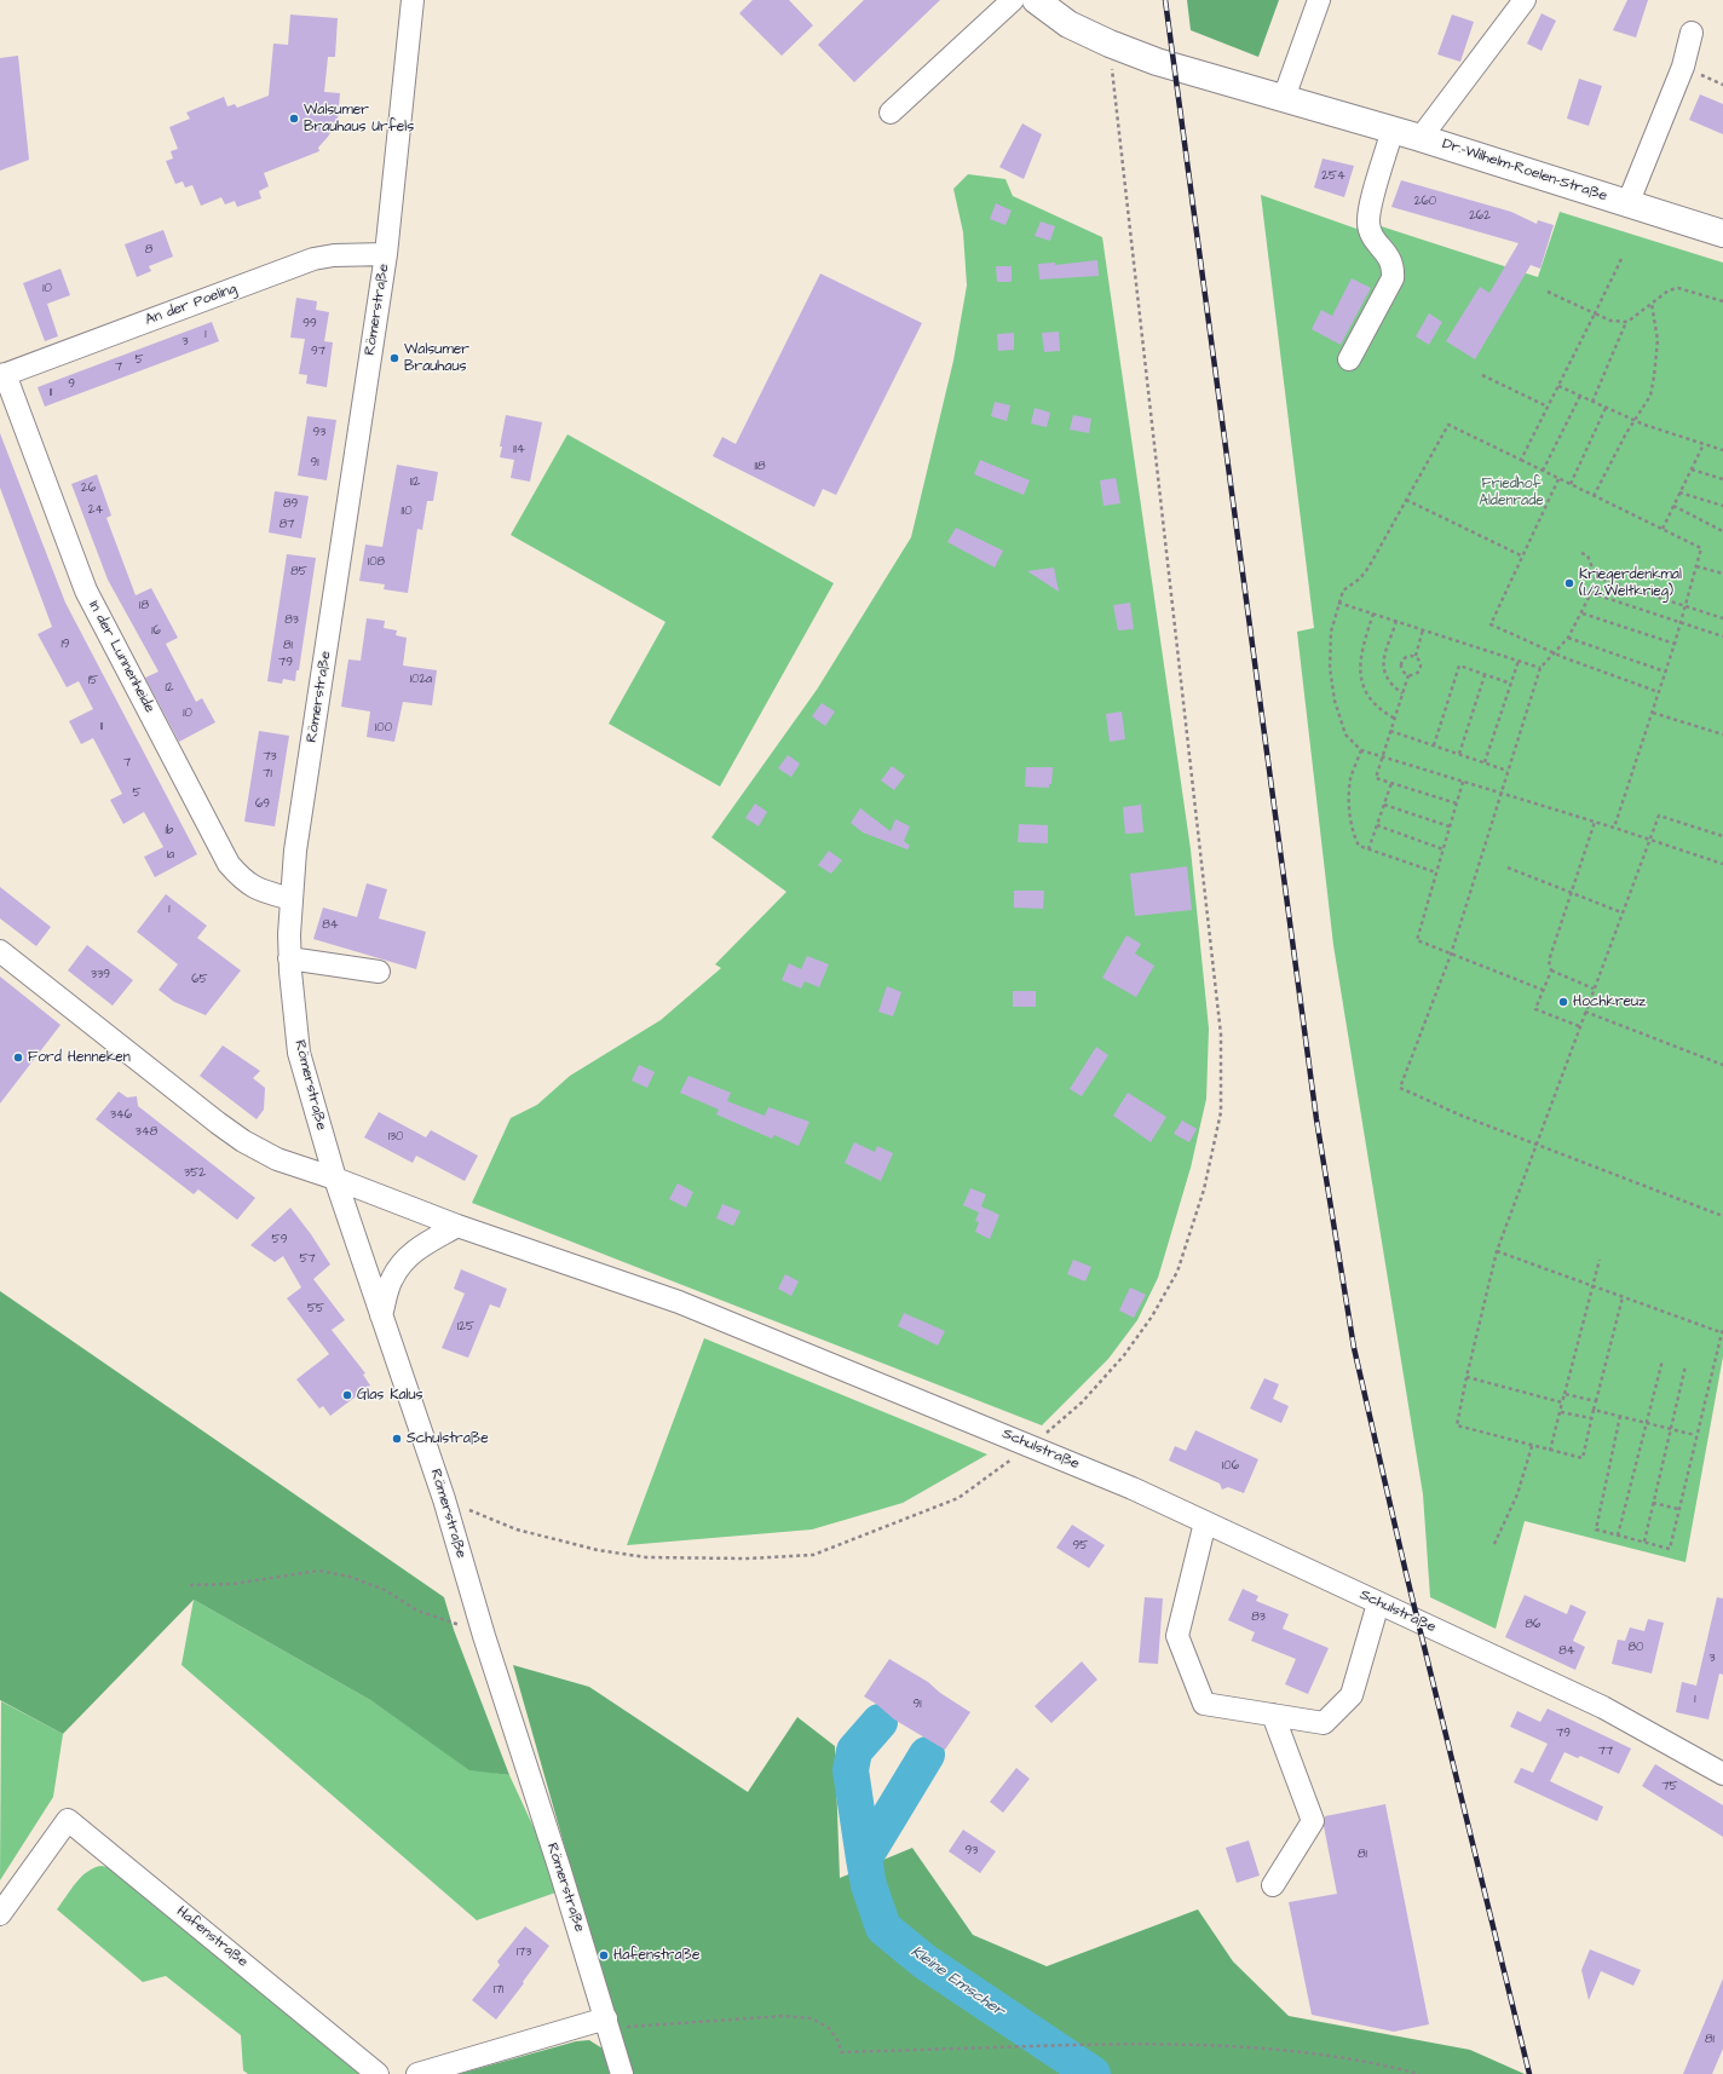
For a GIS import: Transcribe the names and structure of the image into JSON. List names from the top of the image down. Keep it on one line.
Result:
{"streets":{"main road":["Dr.-Wilhelm-Roelen-Straße"],"street":["An der Poeling","Römerstraße","In der Lunnenheide","Schulstraße","Hafenstraße"]},"crossings":[["An der Poeling","Römerstraße"],["An der Poeling","In der Lunnenheide"],["Römerstraße","In der Lunnenheide"],["Römerstraße","Schulstraße"]],"water":["Kleine Emscher"],"parks":["Friedhof Aldenrade"],"places":["Walsumer Brauhaus Urfels","Walsumer Brauhaus","Kriegerdenkmal (1./2.Weltkrieg)","Hochkreuz","Ford Henneken","Glas Kalus","Schulstraße","Hafenstraße"],"house_numbers":["254","260","262","8","10","99","1","3","97","5","7","9","11","93","114","91","118","112","26","89","24","110","87","108","85","18","83","16","19","81","79","102a","15","12","10","11","100","73","7","71","5","69","1b","1a","1","84","339","65","346","348","130","352","59","57","55","125","106","95","83","86","80","84","3","1","91","79","77","75","93","81","173","171","81"]}
